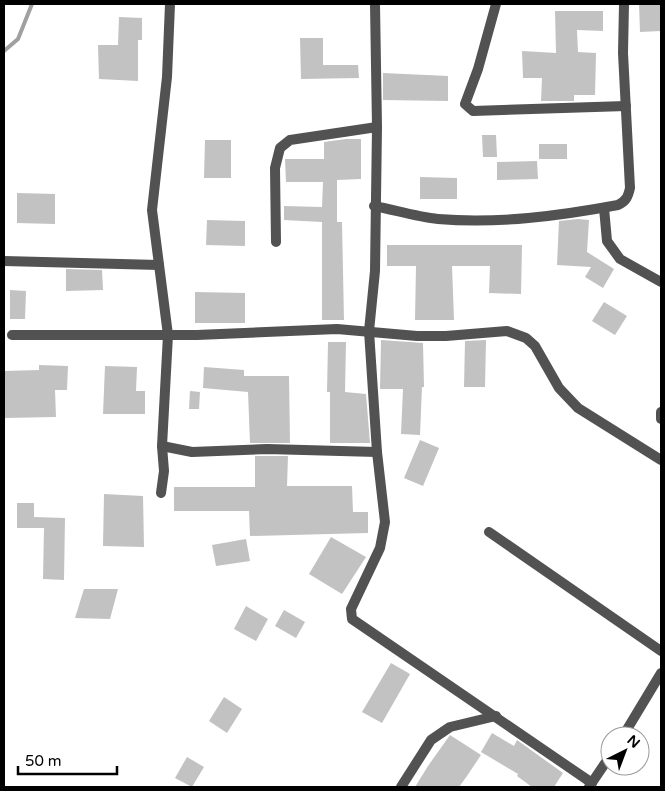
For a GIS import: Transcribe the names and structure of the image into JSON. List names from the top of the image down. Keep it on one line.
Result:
{"scale_bar":"50 m","north":"top right"}
